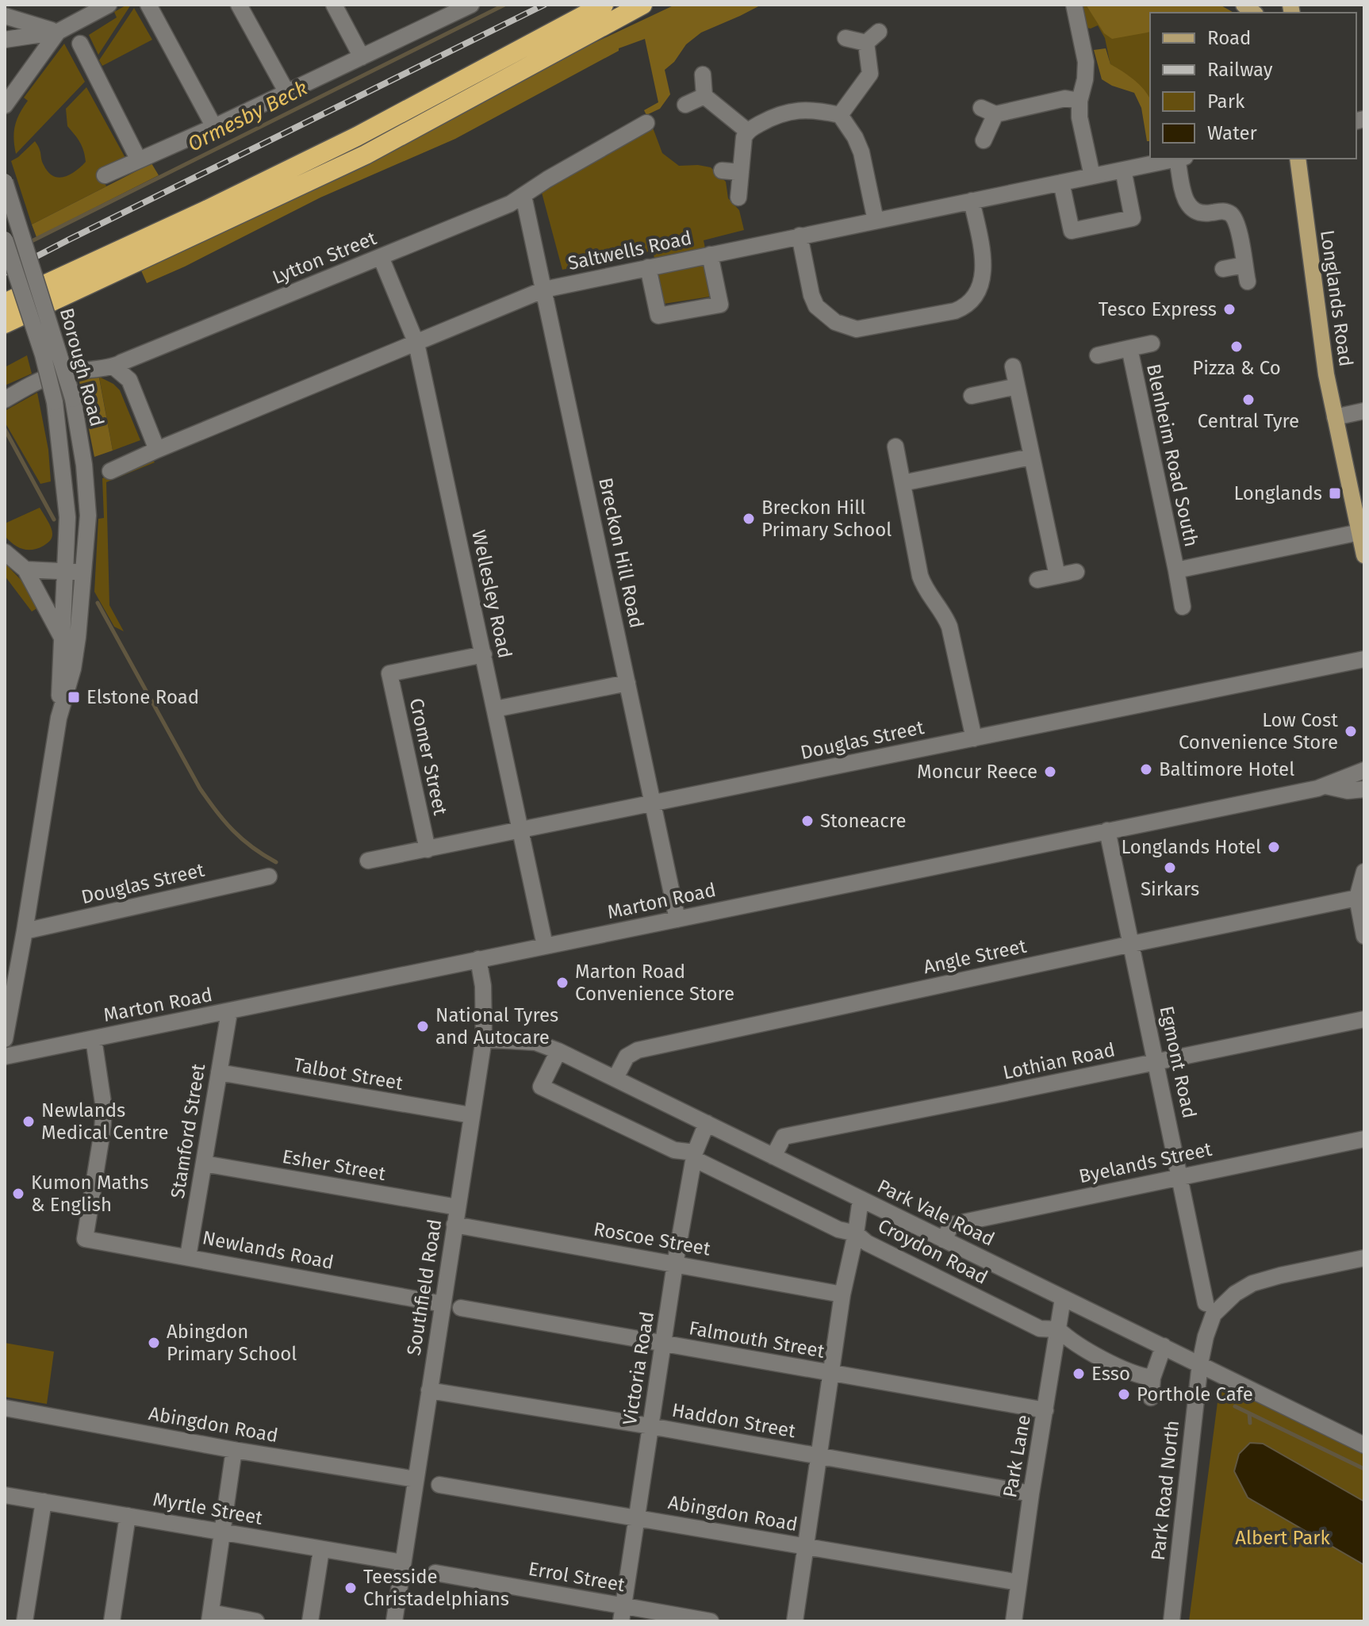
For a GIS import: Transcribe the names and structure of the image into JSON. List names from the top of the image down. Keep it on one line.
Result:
{"streets":{"main road":["Longlands Road"],"street":["Saltwells Road","Lytton Street","Borough Road","Blenheim Road South","Breckon Hill Road","Wellesley Road","Douglas Street","Cromer Street","Marton Road","Angle Street","Lothian Road","Egmont Road","Talbot Street","Stamford Street","Byelands Street","Esher Street","Park Vale Road","Roscoe Street","Newlands Road","Croydon Road","Southfield Road","Falmouth Street","Victoria Road","Haddon Street","Abingdon Road","Park Lane","Park Road North","Myrtle Street","Errol Street"]},"crossings":[["Saltwells Road","Breckon Hill Road"],["Saltwells Road","Wellesley Road"],["Lytton Street","Breckon Hill Road"],["Lytton Street","Wellesley Road"],["Longlands Road","Blenheim Road South"],["Borough Road","Douglas Street"],["Breckon Hill Road","Douglas Street"],["Breckon Hill Road","Marton Road"],["Wellesley Road","Douglas Street"],["Wellesley Road","Cromer Street"],["Wellesley Road","Marton Road"],["Douglas Street","Cromer Street"],["Marton Road","Egmont Road"],["Marton Road","Stamford Street"],["Marton Road","Newlands Road"],["Marton Road","Southfield Road"],["Angle Street","Egmont Road"],["Angle Street","Park Vale Road"],["Lothian Road","Egmont Road"],["Lothian Road","Park Vale Road"],["Egmont Road","Byelands Street"],["Talbot Street","Stamford Street"],["Talbot Street","Southfield Road"],["Stamford Street","Esher Street"],["Stamford Street","Newlands Road"],["Byelands Street","Park Vale Road"],["Esher Street","Southfield Road"],["Park Vale Road","Croydon Road"],["Park Vale Road","Southfield Road"],["Park Vale Road","Victoria Road"],["Park Vale Road","Park Lane"],["Park Vale Road","Park Road North"],["Roscoe Street","Southfield Road"],["Roscoe Street","Victoria Road"],["Newlands Road","Southfield Road"],["Croydon Road","Victoria Road"],["Croydon Road","Park Lane"],["Southfield Road","Haddon Street"],["Southfield Road","Abingdon Road"],["Southfield Road","Myrtle Street"],["Falmouth Street","Victoria Road"],["Falmouth Street","Park Lane"],["Victoria Road","Haddon Street"],["Victoria Road","Abingdon Road"],["Victoria Road","Errol Street"],["Haddon Street","Park Lane"],["Abingdon Road","Park Lane"]],"water":["Ormesby Beck"],"parks":["Albert Park"],"places":{"other":["Tesco Express","Pizza & Co","Central Tyre","Breckon Hill Primary School","Low Cost Convenience Store","Baltimore Hotel","Moncur Reece","Stoneacre","Longlands Hotel","Sirkars","Marton Road Convenience Store","National Tyres and Autocare","Newlands Medical Centre","Kumon Maths & English","Abingdon Primary School","Esso","Porthole Cafe","Teesside Christadelphians"],"transit":["Longlands","Elstone Road"]},"legend":["Road","Railway","Park","Water"]}
